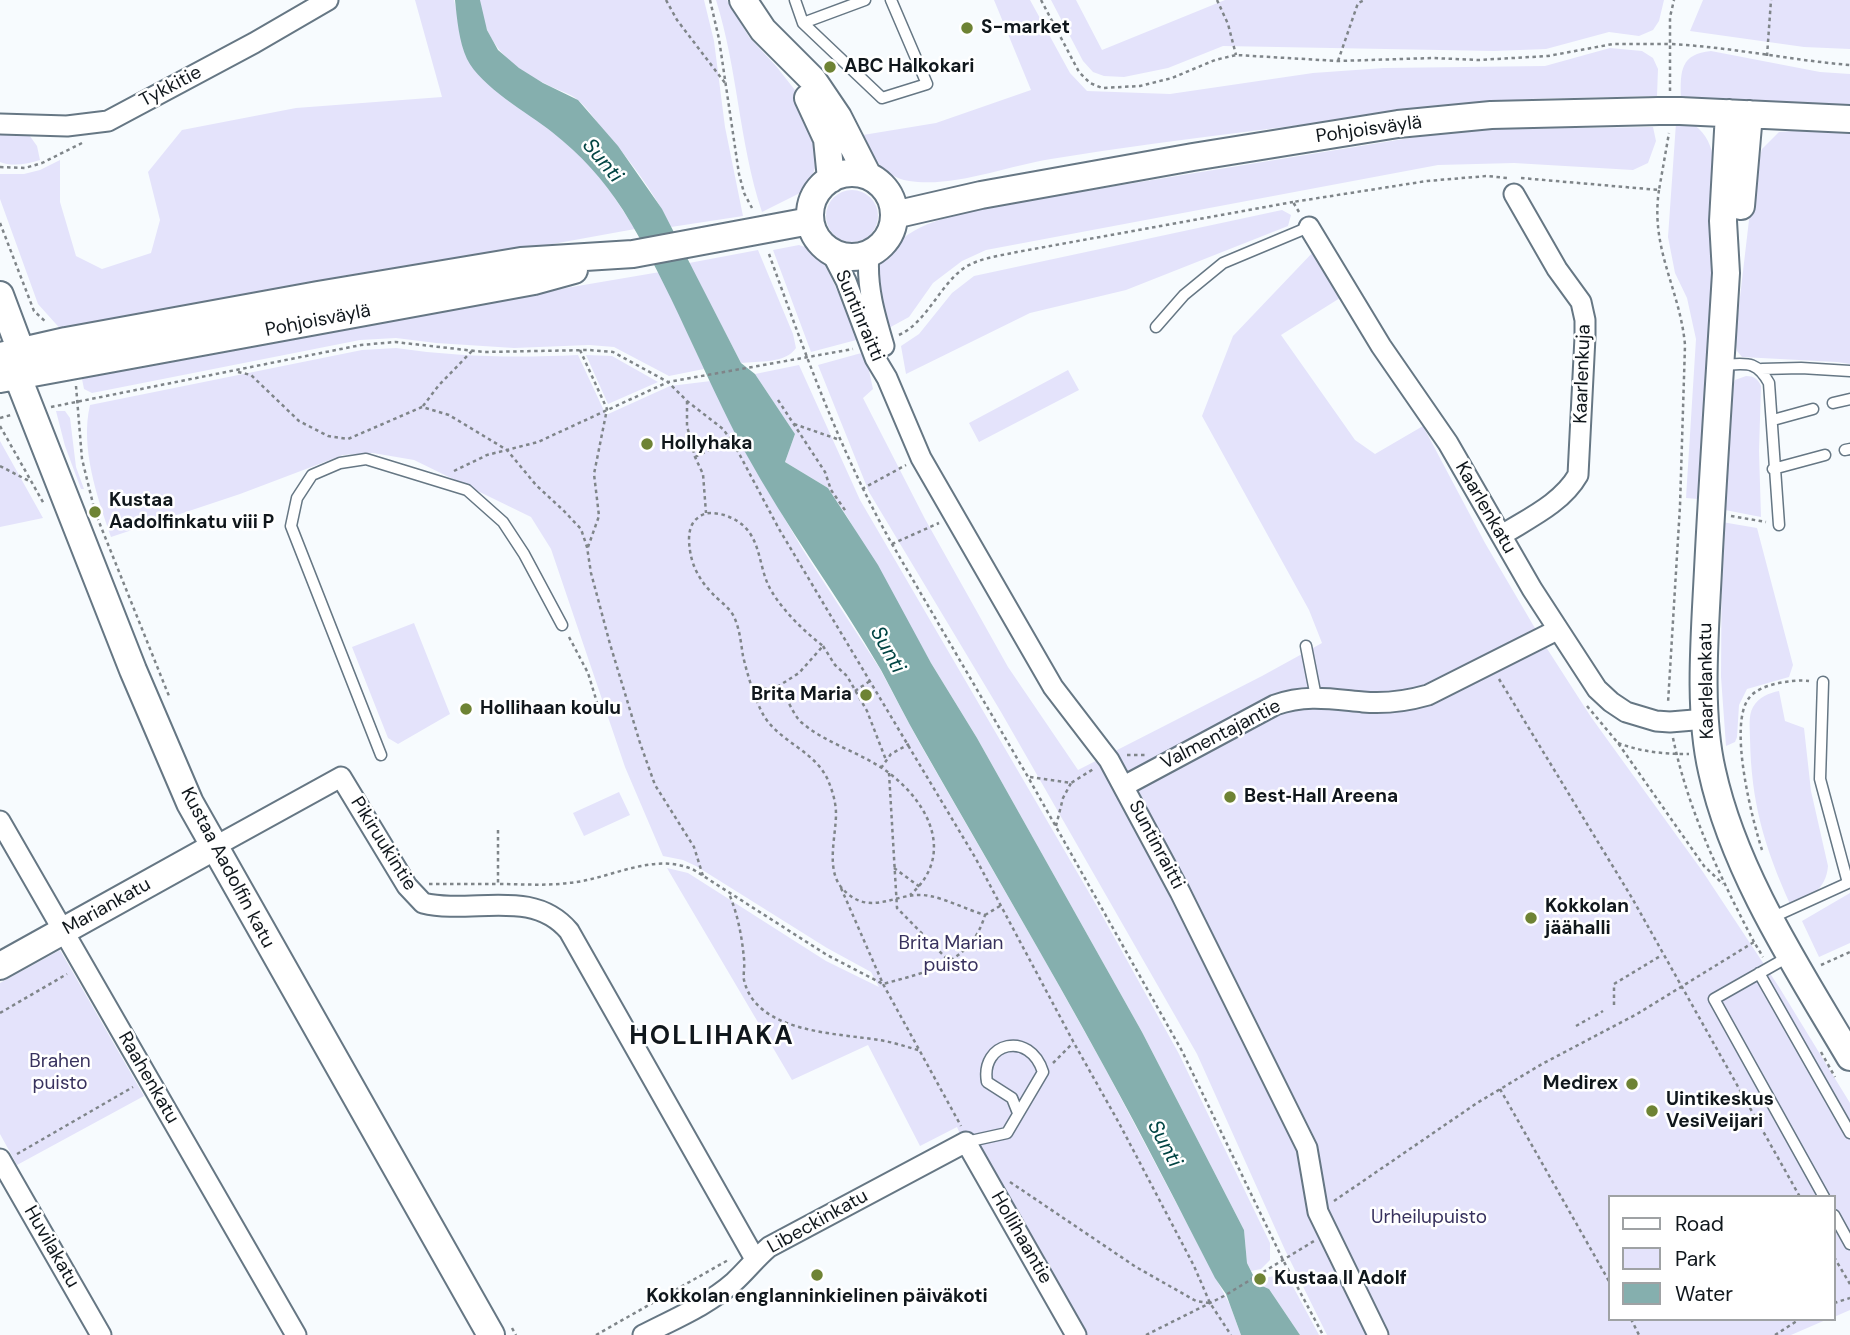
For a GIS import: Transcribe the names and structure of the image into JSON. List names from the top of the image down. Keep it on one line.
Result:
{"streets":{"main road":["Pohjoisväylä","Kaarlelankatu","Kustaa Aadolfin katu","Mariankatu"],"street":["Tykkitie","Suntinraitti","Kaarlenkuja","Kaarlenkatu","Valmentajantie","Pikiruukintie","Raahenkatu","Libeckinkatu","Hollihaantie","Huvilakatu"]},"crossings":[["Pohjoisväylä","Suntinraitti"],["Pohjoisväylä","Kaarlelankatu"],["Pohjoisväylä","Kustaa Aadolfin katu"],["Suntinraitti","Valmentajantie"],["Kaarlenkuja","Kaarlenkatu"],["Kaarlenkatu","Kaarlelankatu"],["Kaarlenkatu","Valmentajantie"],["Pikiruukintie","Kustaa Aadolfin katu"],["Pikiruukintie","Mariankatu"],["Pikiruukintie","Libeckinkatu"],["Kustaa Aadolfin katu","Mariankatu"],["Mariankatu","Raahenkatu"],["Libeckinkatu","Hollihaantie"]],"districts":["HOLLIHAKA"],"water":["Sunti"],"parks":["Brita Marian puisto","Brahen puisto","Urheilupuisto"],"places":["S-market","ABC Halkokari","Hollyhaka","Kustaa Aadolfinkatu viii P","Brita Maria","Hollihaan koulu","Best‑Hall Areena","Kokkolan jäähalli","Medirex","Uintikeskus VesiVeijari","Kokkolan englanninkielinen päiväkoti","Kustaa II Adolf"],"legend":["Road","Park","Water"]}
